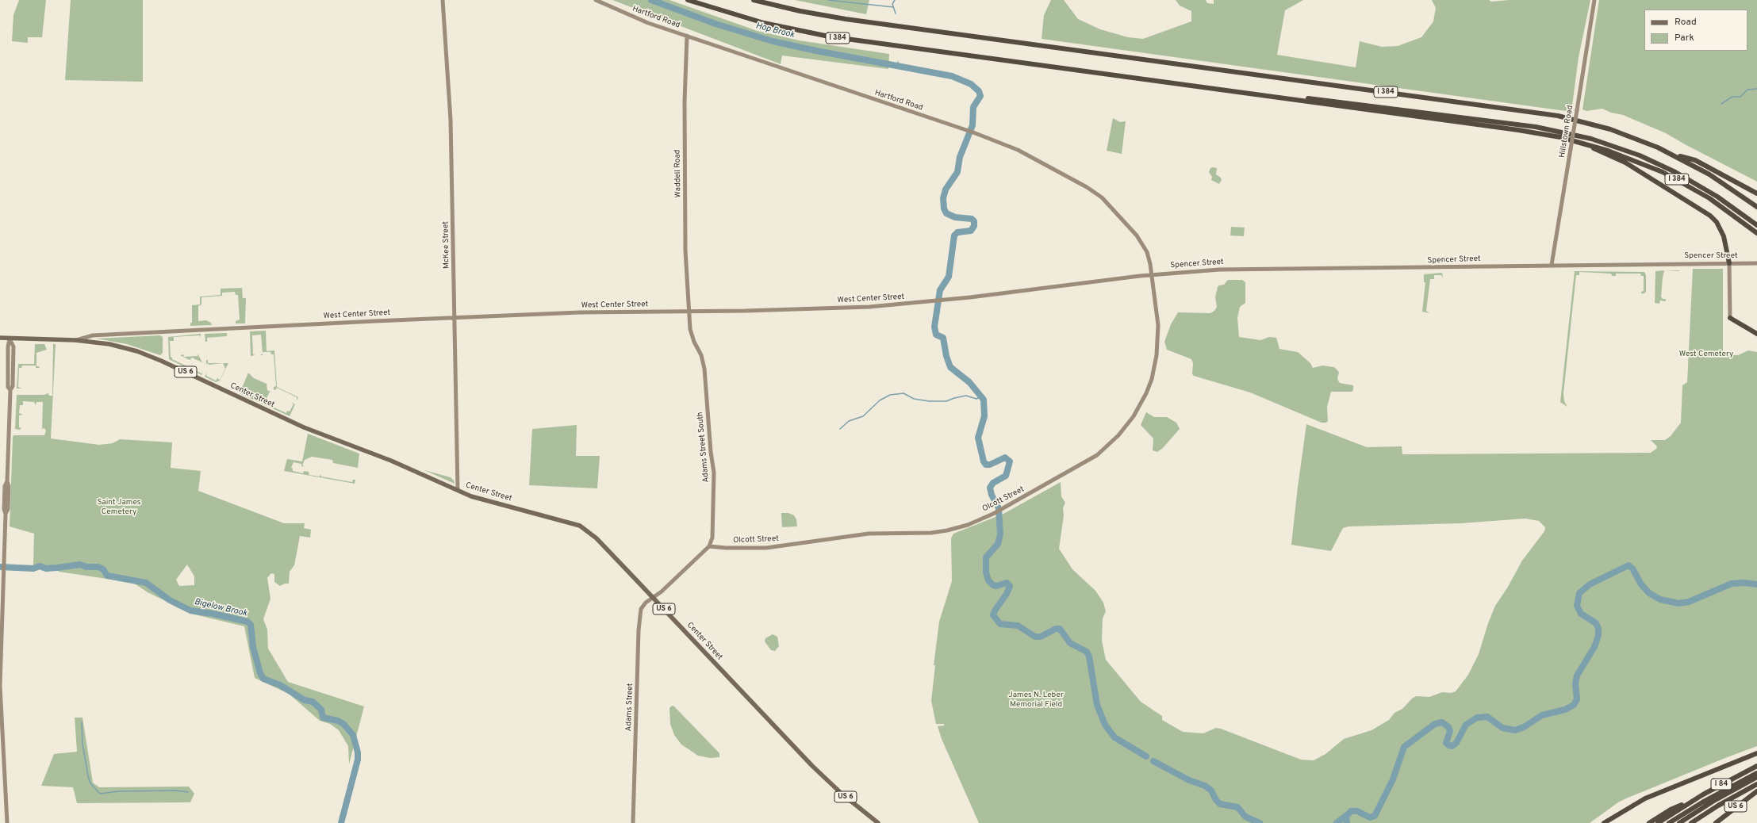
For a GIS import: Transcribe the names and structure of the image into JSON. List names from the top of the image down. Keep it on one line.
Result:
{"streets":{"highway":["I 384","US 6","I 84"],"main road":["Hartford Road","Hillstown Road","Waddell Road","McKee Street","Spencer Street","West Center Street","Center Street","Adams Street South","Olcott Street","Adams Street"]},"crossings":[["Hartford Road","Waddell Road"],["Hartford Road","Spencer Street"],["Hartford Road","West Center Street"],["Hartford Road","Olcott Street"],["Hillstown Road","Spencer Street"],["Waddell Road","West Center Street"],["Waddell Road","Adams Street South"],["McKee Street","West Center Street"],["McKee Street","Center Street"],["Spencer Street","West Center Street"],["Spencer Street","Olcott Street"],["West Center Street","Center Street"],["West Center Street","Adams Street South"],["West Center Street","Olcott Street"],["Center Street","Adams Street"],["Adams Street South","Olcott Street"]],"water":["Hop Brook","Bigelow Brook"],"parks":["West Cemetery","Saint James Cemetery","James N. Leber Memorial Field"],"legend":["Road","Park"]}
